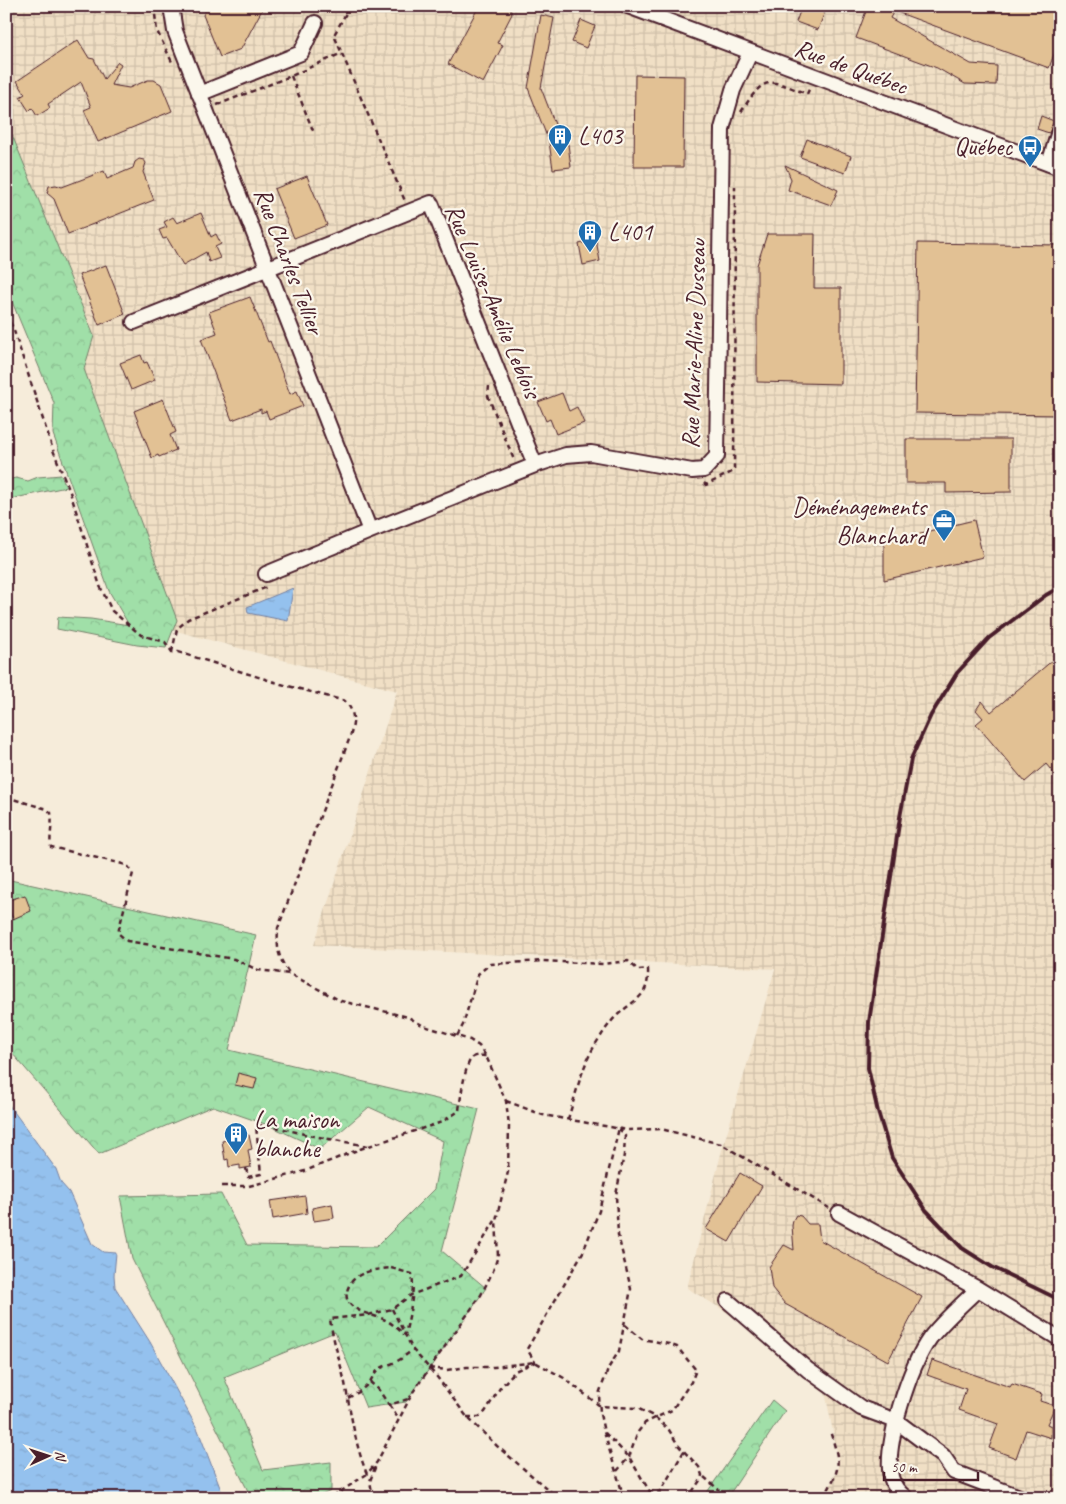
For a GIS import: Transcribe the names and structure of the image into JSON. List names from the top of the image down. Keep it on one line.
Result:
{"streets":{"street":["Rue de Québec","Rue Charles Tellier","Rue Louise-Amélie Leblois","Rue Marie-Aline Dusseau"]},"crossings":[["Rue de Québec","Rue Marie-Aline Dusseau"],["Rue Charles Tellier","Rue Louise-Amélie Leblois"],["Rue Charles Tellier","Rue Marie-Aline Dusseau"],["Rue Louise-Amélie Leblois","Rue Marie-Aline Dusseau"]],"places":{"building":["L403","L401","La maison blanche"],"bus stop":["Québec"],"office":["Déménagements Blanchard"]},"scale_bar":"50 m","north":"right"}
